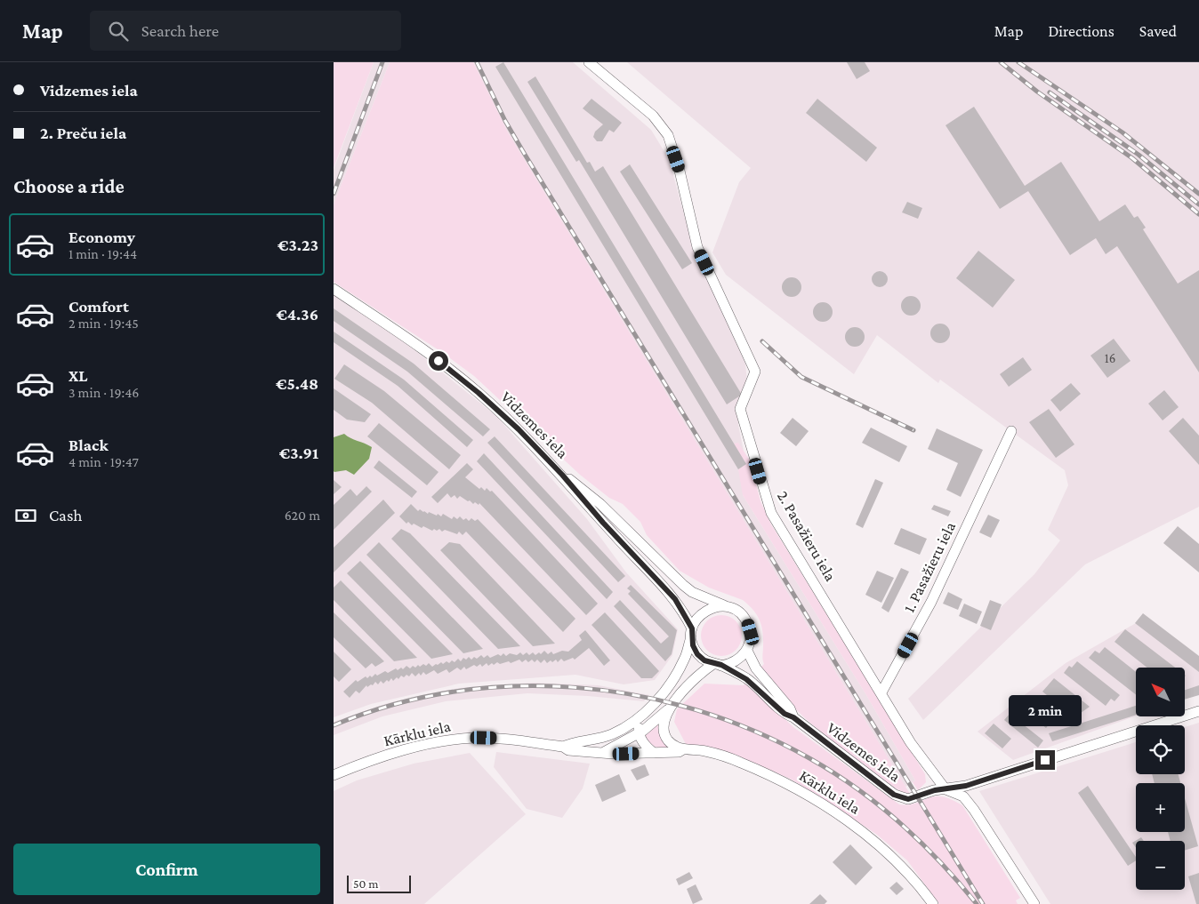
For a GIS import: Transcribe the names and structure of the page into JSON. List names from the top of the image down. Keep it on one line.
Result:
{"streets":{"street":["Vidzemes iela","2. Pasažieru iela","1. Pasažieru iela","Kārklu iela"]},"crossings":[["Vidzemes iela","Kārklu iela"],["2. Pasažieru iela","1. Pasažieru iela"]],"house_numbers":["16"],"scale_bar":"50 m","north":"top left","page":{"header":"Map","search":"Search here","nav":["Map","Directions","Saved"],"banner":["Vidzemes iela","2. Preču iela"],"heading":"Choose a ride","list":[{"name":"Economy","note":"1 min · 19:44","value":"€3.23"},{"name":"Comfort","note":"2 min · 19:45","value":"€4.36"},{"name":"XL","note":"3 min · 19:46","value":"€5.48"},{"name":"Black","note":"4 min · 19:47","value":"€3.91"}],"pay":["Cash","620 m"],"map_buttons":["+","−"],"bubble":"2 min","buttons":"Confirm","scale":"50 m"}}
